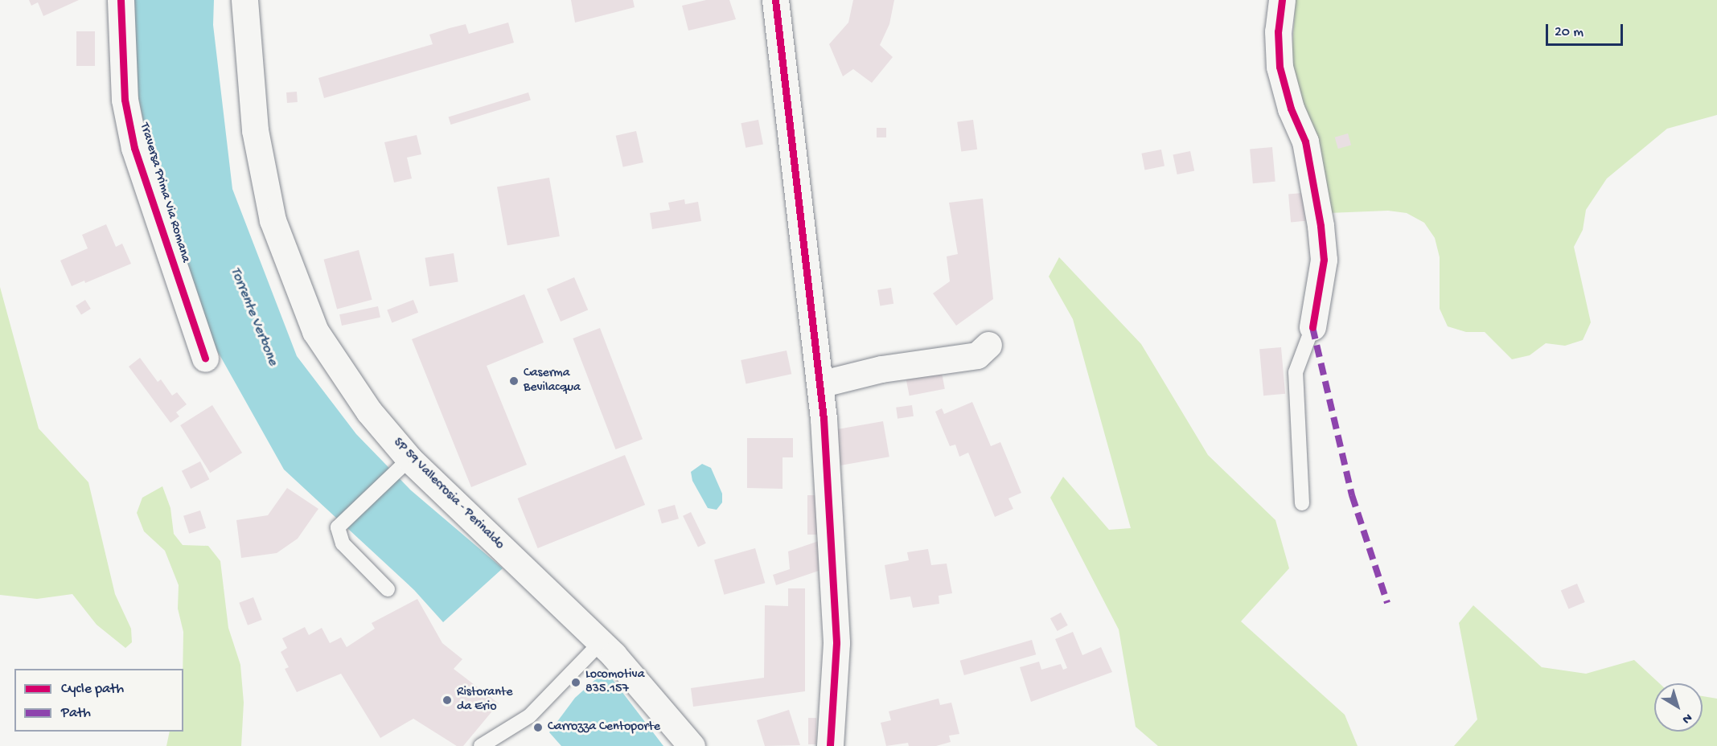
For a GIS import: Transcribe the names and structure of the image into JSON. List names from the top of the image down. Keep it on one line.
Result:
{"streets":{"street":["Traversa Prima Via Romana","SP 59 Vallecrosia - Perinaldo"]},"water":["Torrente Verbone"],"places":["Caserma Bevilacqua","Locomotiva 835.157","Ristorante da Erio","Carrozza Centoporte"],"legend":["Cycle path","Path"],"scale_bar":"20 m","north":"bottom right"}
